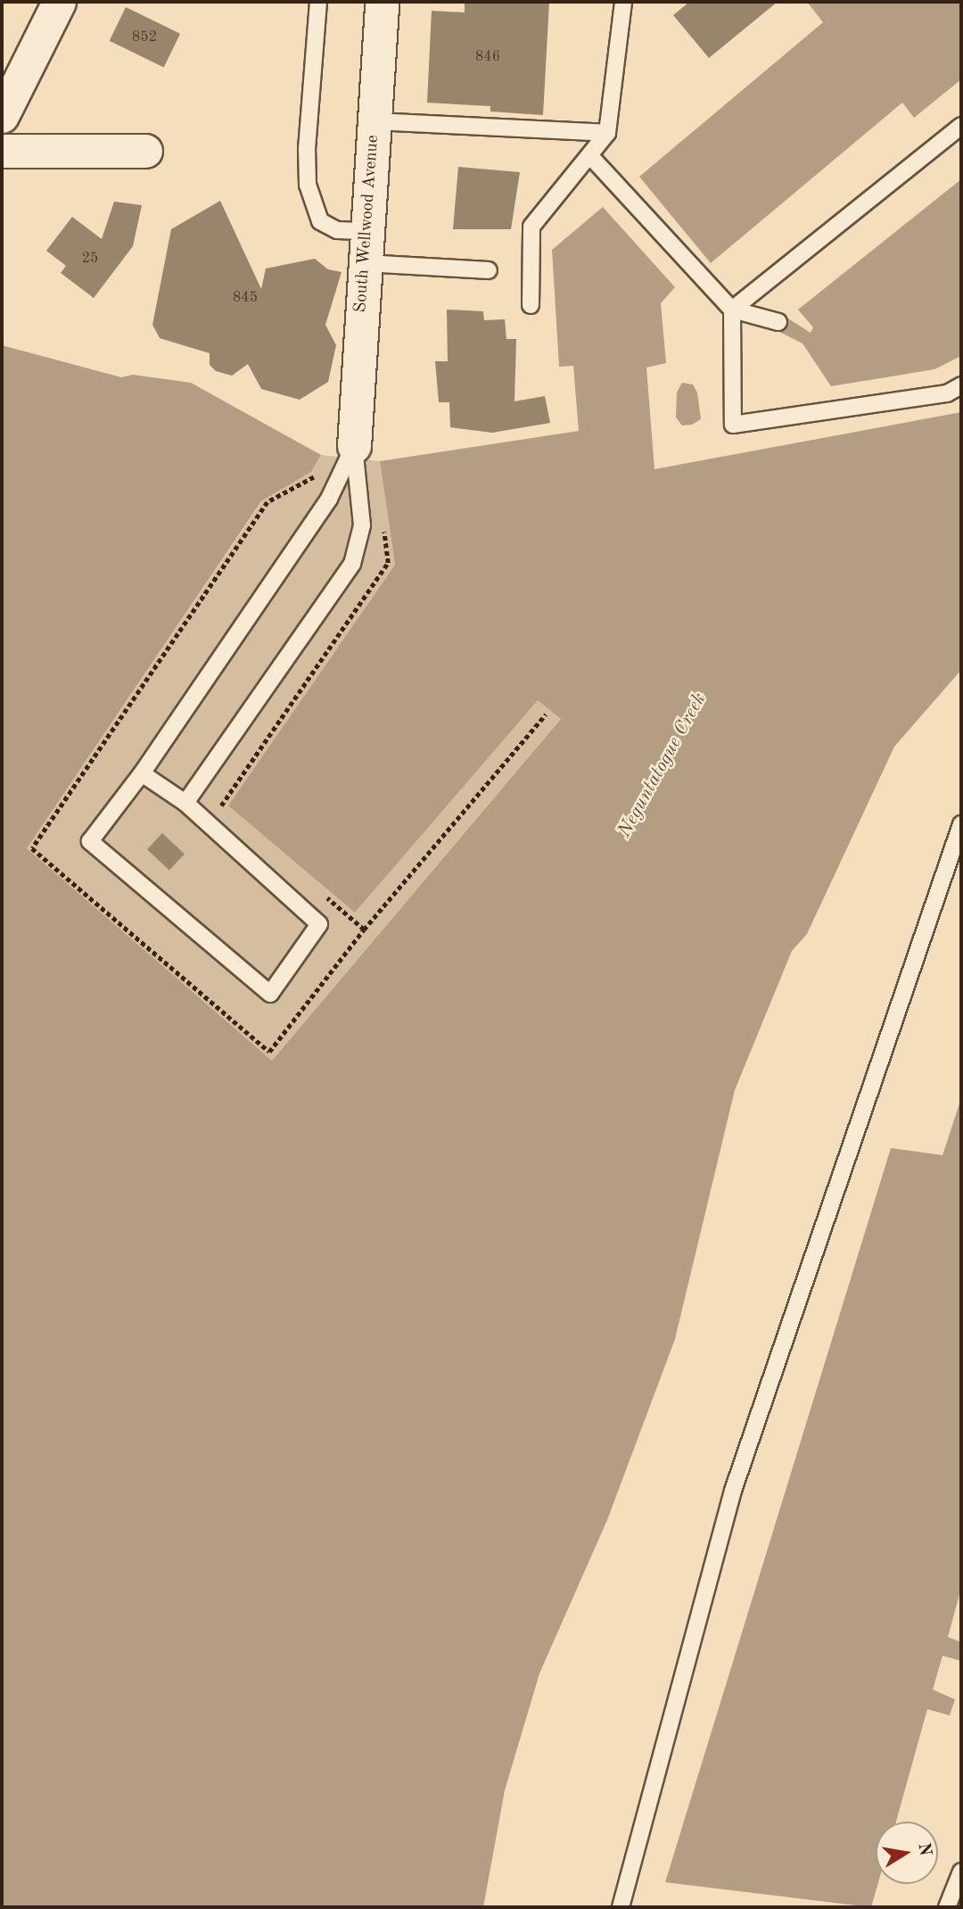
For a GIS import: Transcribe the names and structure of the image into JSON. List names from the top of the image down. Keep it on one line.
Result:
{"streets":{"street":["South Wellwood Avenue"]},"water":["Neguntatogue Creek"],"house_numbers":["852","846","25","845"],"north":"right"}
